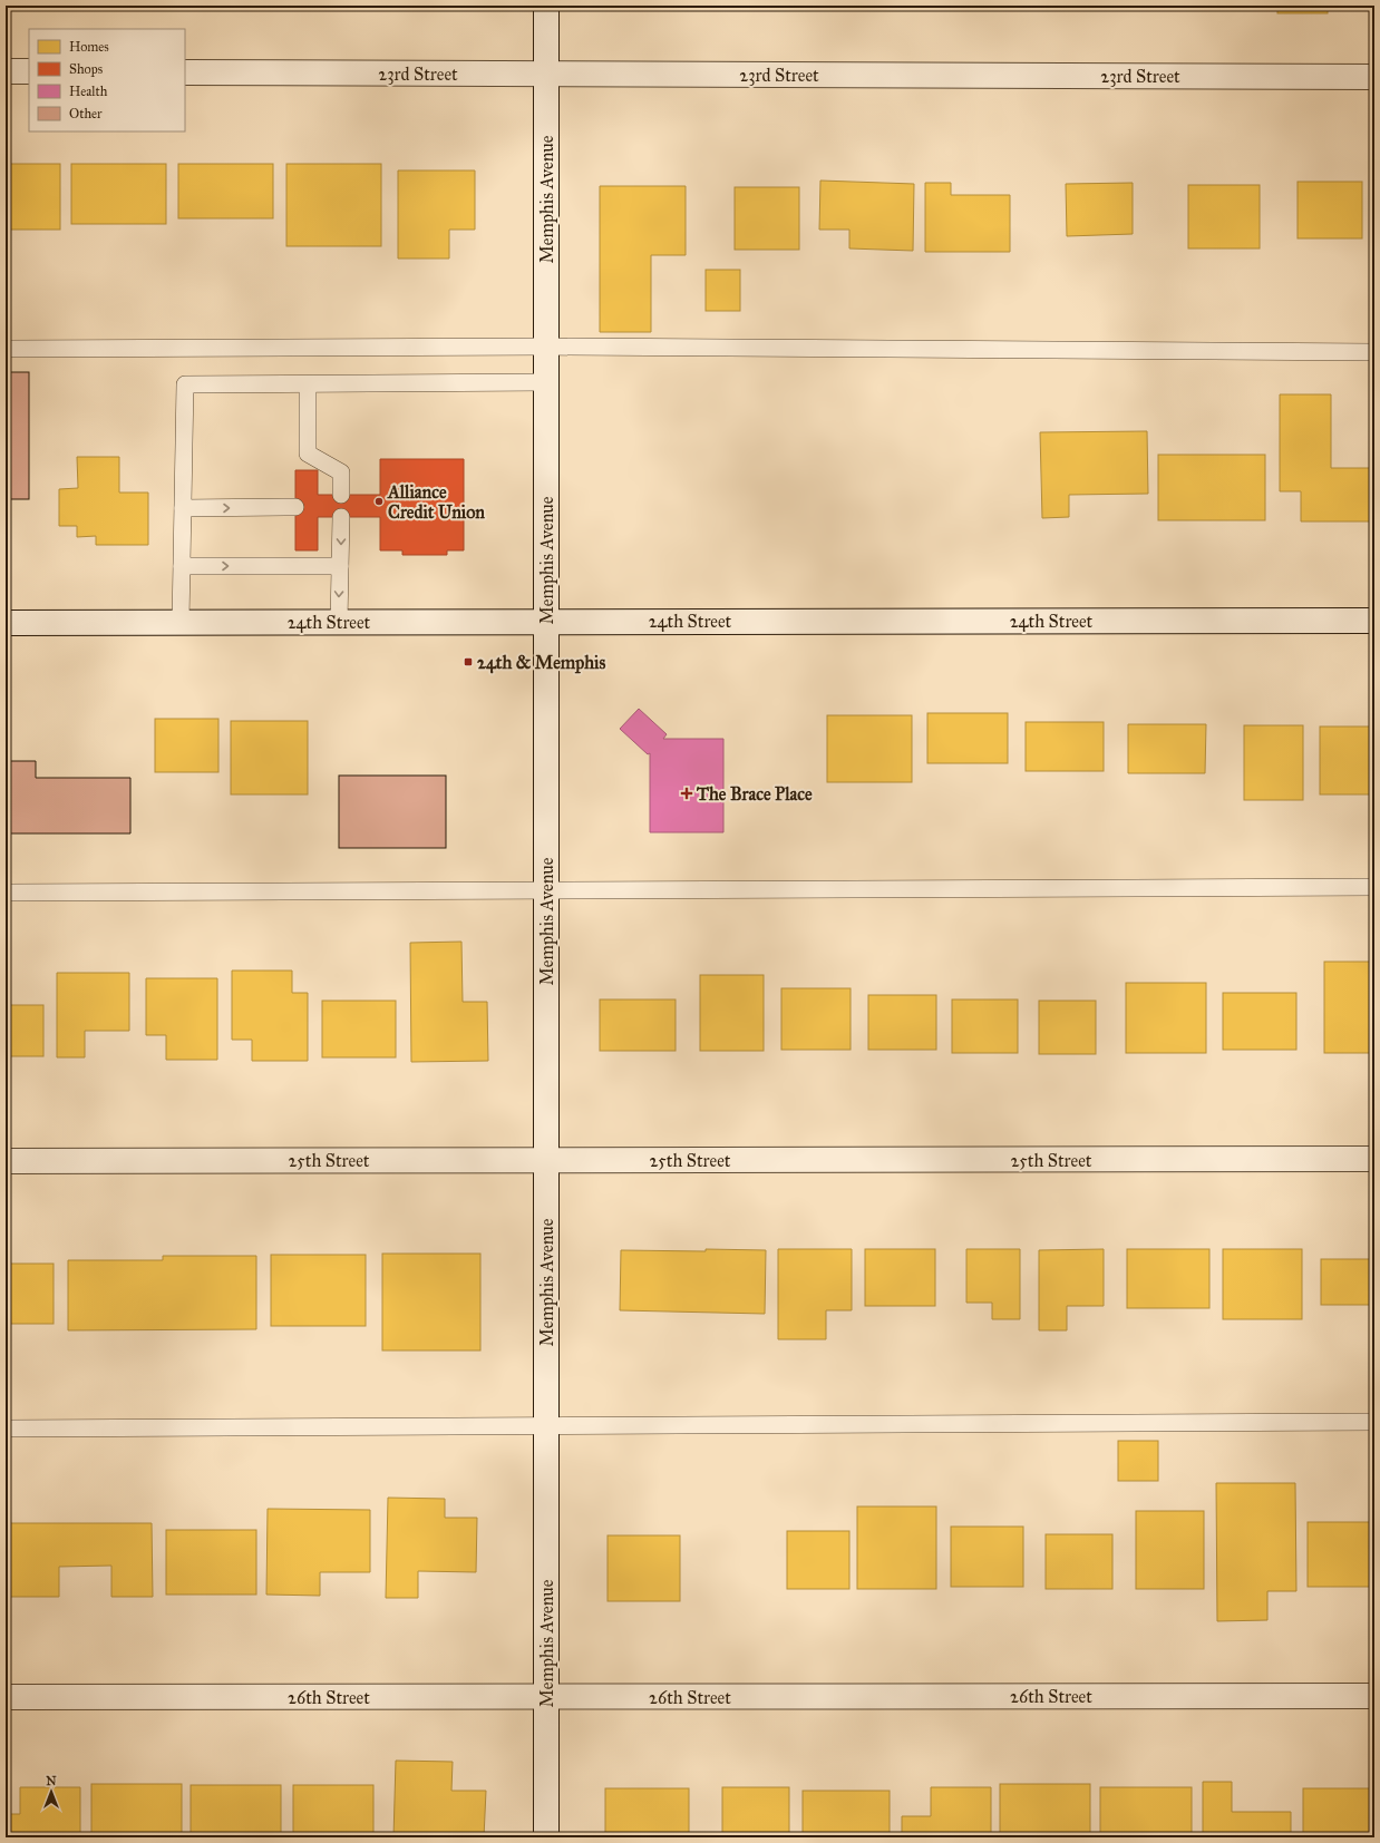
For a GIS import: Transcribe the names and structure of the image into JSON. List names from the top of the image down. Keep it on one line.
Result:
{"streets":{"street":["23rd Street","Memphis Avenue","24th Street","25th Street","26th Street"]},"crossings":[["23rd Street","Memphis Avenue"],["Memphis Avenue","24th Street"],["Memphis Avenue","25th Street"],["Memphis Avenue","26th Street"]],"places":{"other":["Alliance Credit Union"],"transit":["24th & Memphis"],"health":["The Brace Place"]},"legend":["Homes","Shops","Health","Other"],"north":"top"}
